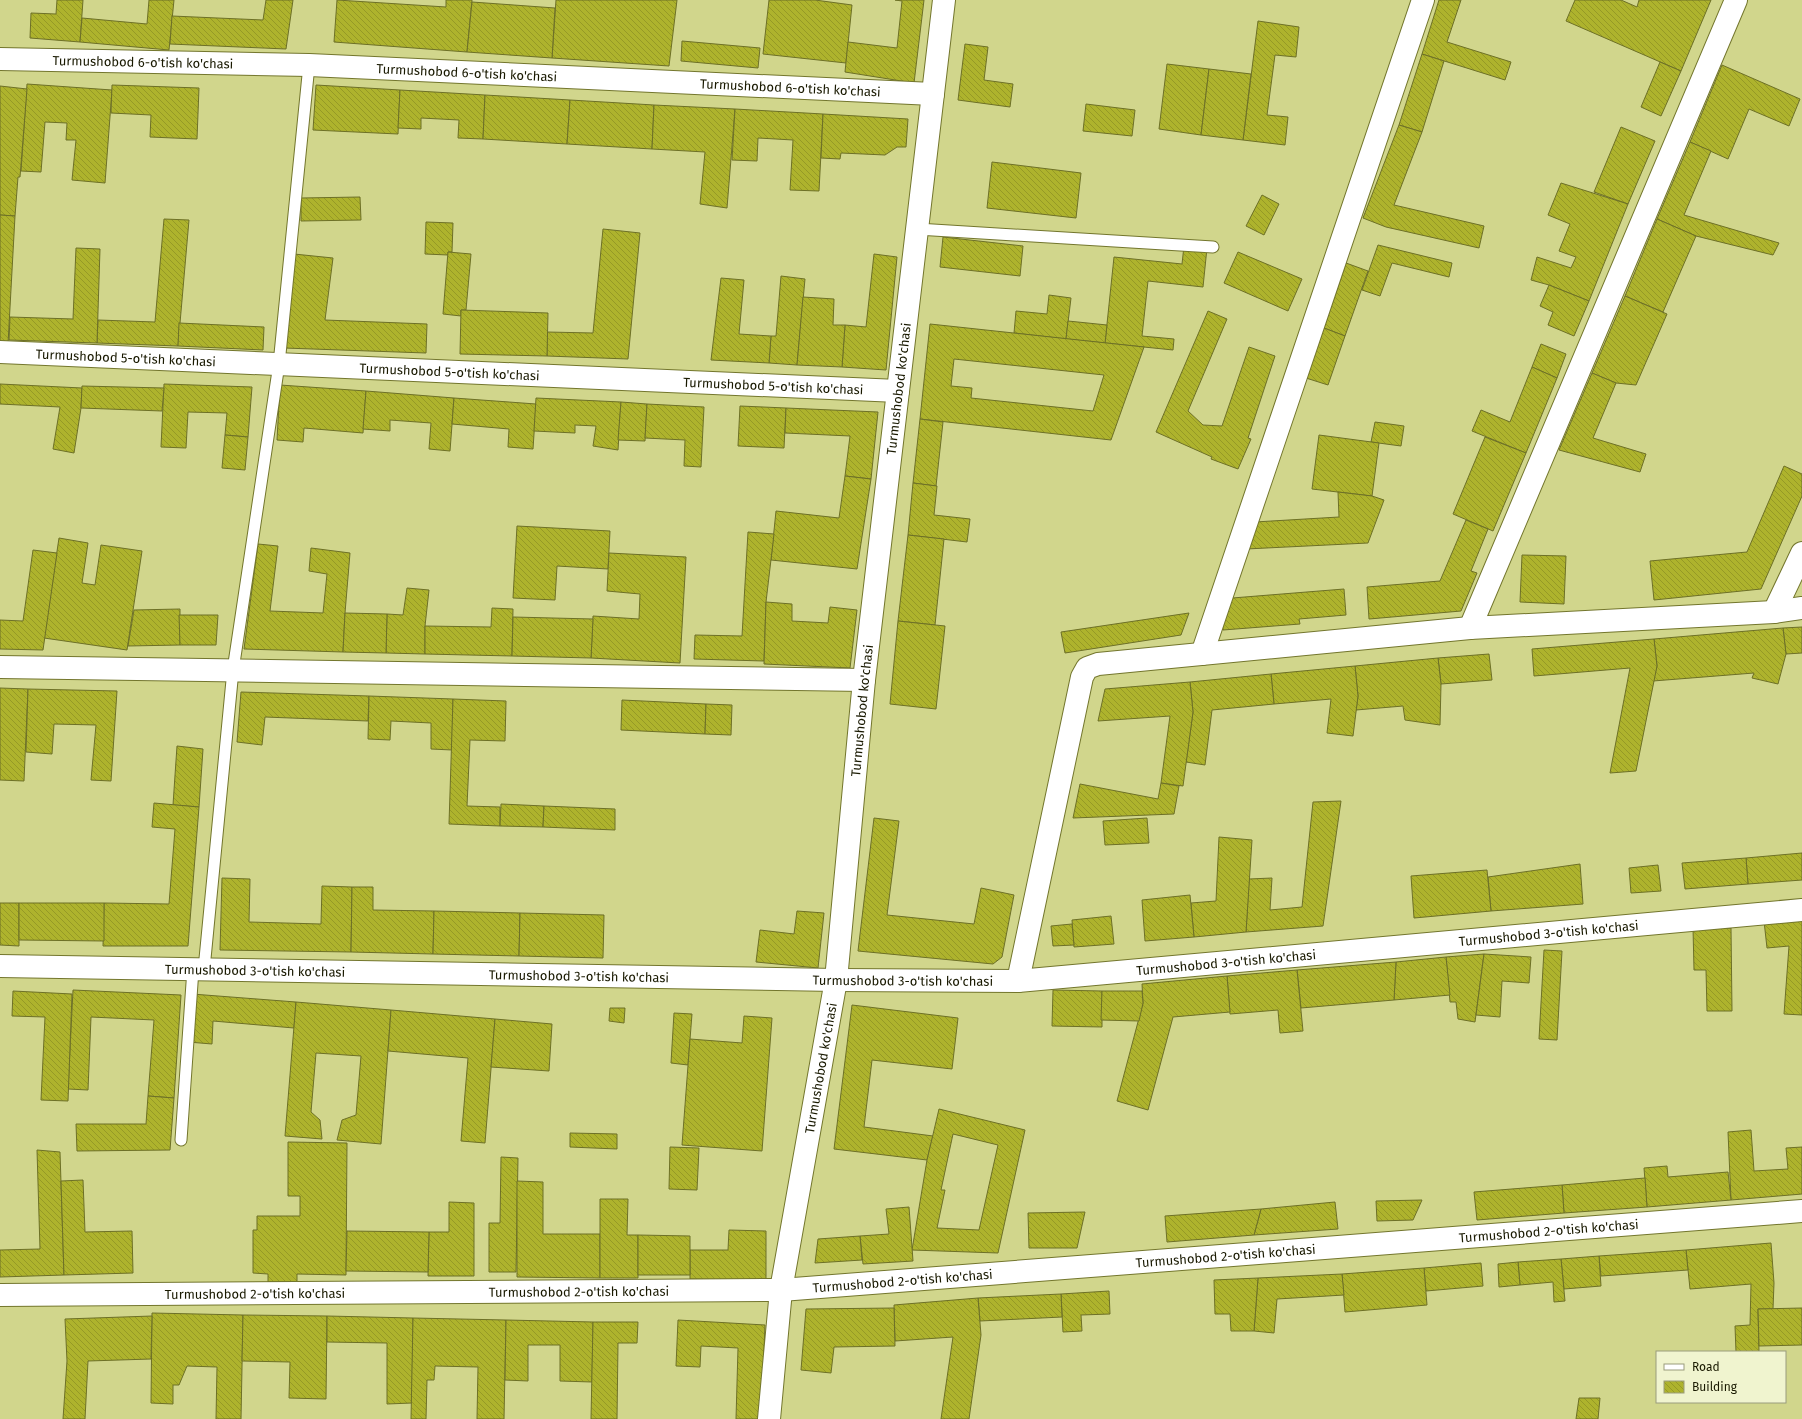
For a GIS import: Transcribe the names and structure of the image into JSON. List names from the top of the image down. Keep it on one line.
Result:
{"streets":{"street":["Turmushobod 6-o'tish ko'chasi","Turmushobod 5-o'tish ko'chasi","Turmushobod ko'chasi","Turmushobod 3-o'tish ko'chasi","Turmushobod 2-o'tish ko'chasi"]},"crossings":[["Turmushobod 6-o'tish ko'chasi","Turmushobod ko'chasi"],["Turmushobod 5-o'tish ko'chasi","Turmushobod ko'chasi"],["Turmushobod ko'chasi","Turmushobod 3-o'tish ko'chasi"],["Turmushobod ko'chasi","Turmushobod 2-o'tish ko'chasi"]],"legend":["Road","Building"]}
